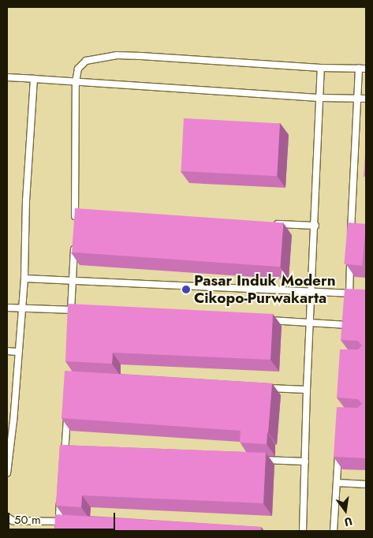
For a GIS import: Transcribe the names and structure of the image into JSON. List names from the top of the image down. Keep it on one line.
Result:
{"places":["Pasar Induk Modern Cikopo-Purwakarta"],"scale_bar":"50 m","north":"bottom"}
